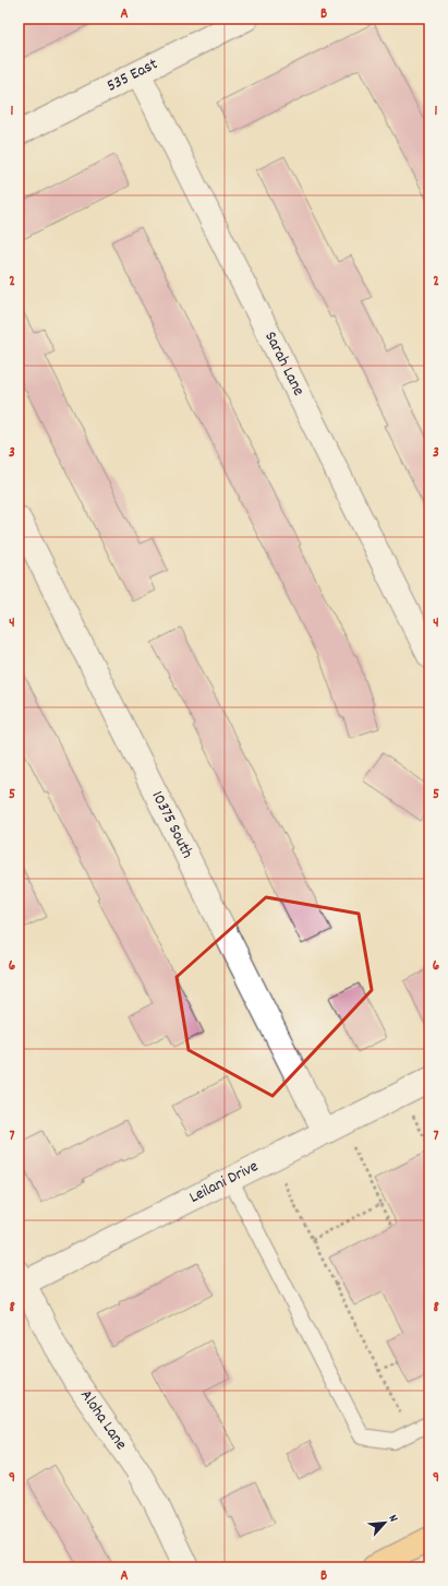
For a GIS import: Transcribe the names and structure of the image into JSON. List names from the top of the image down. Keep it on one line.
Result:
{"streets":{"street":["535 East","Sarah Lane","10375 South","Leilani Drive","Aloha Lane"]},"crossings":[["535 East","Sarah Lane"],["10375 South","Leilani Drive"],["Leilani Drive","Aloha Lane"]],"north":"top right","grid":{"columns":["A","B"],"rows":["1","2","3","4","5","6","7","8","9"]}}
